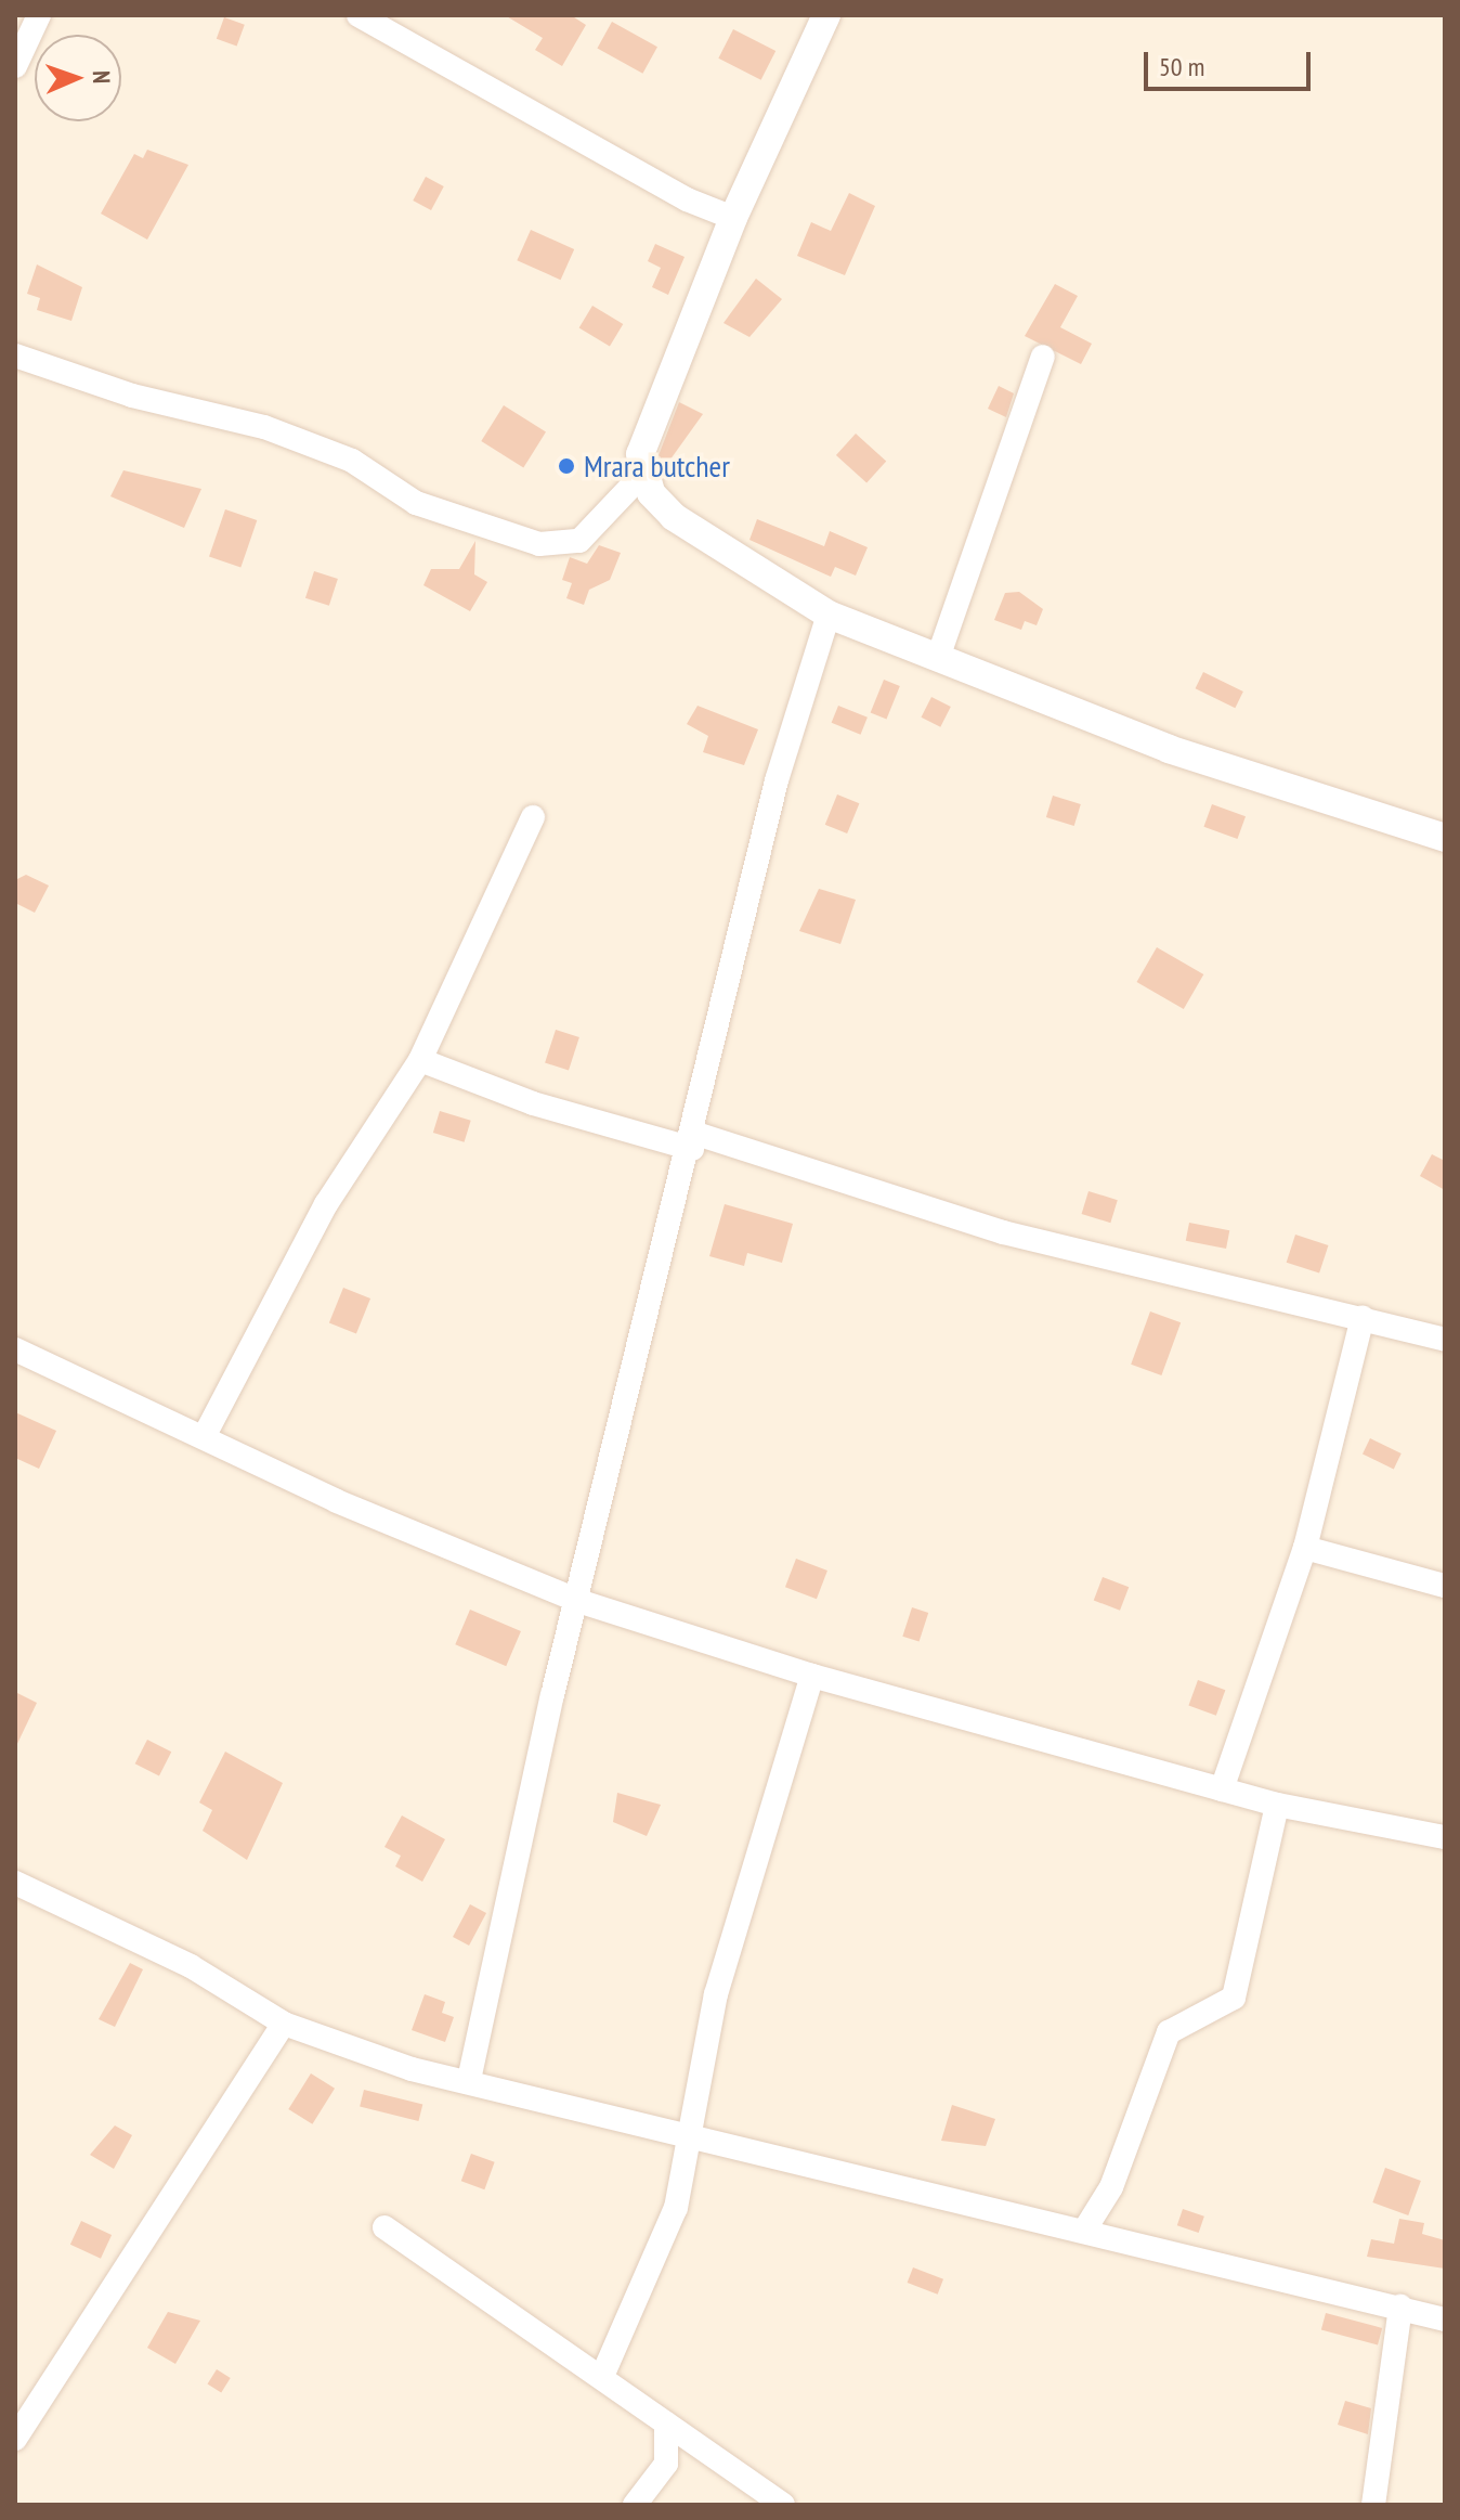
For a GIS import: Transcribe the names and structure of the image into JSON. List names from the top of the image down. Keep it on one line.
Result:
{"places":["Mrara butcher"],"scale_bar":"50 m","north":"right"}
